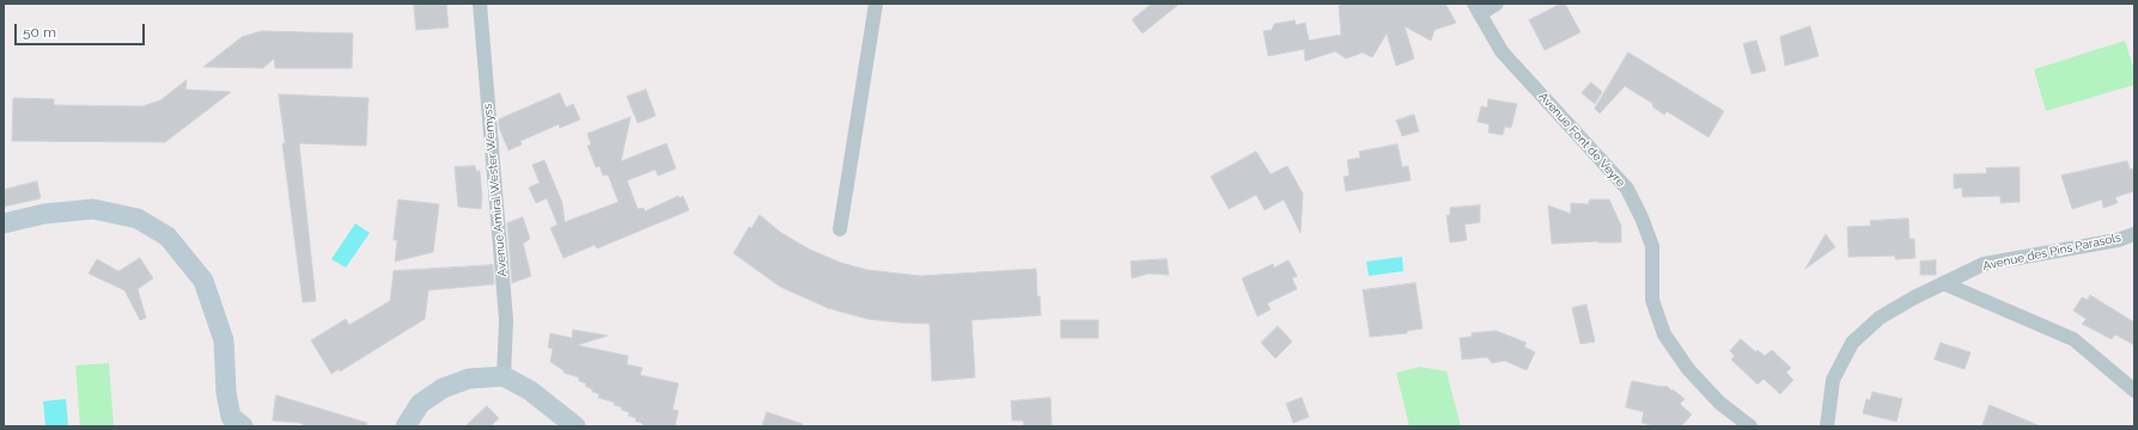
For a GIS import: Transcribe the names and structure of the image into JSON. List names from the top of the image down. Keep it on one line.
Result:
{"streets":{"street":["Avenue Font de Veyre","Avenue Amiral Wester Wemyss","Avenue des Pins Parasols"]},"scale_bar":"50 m"}
